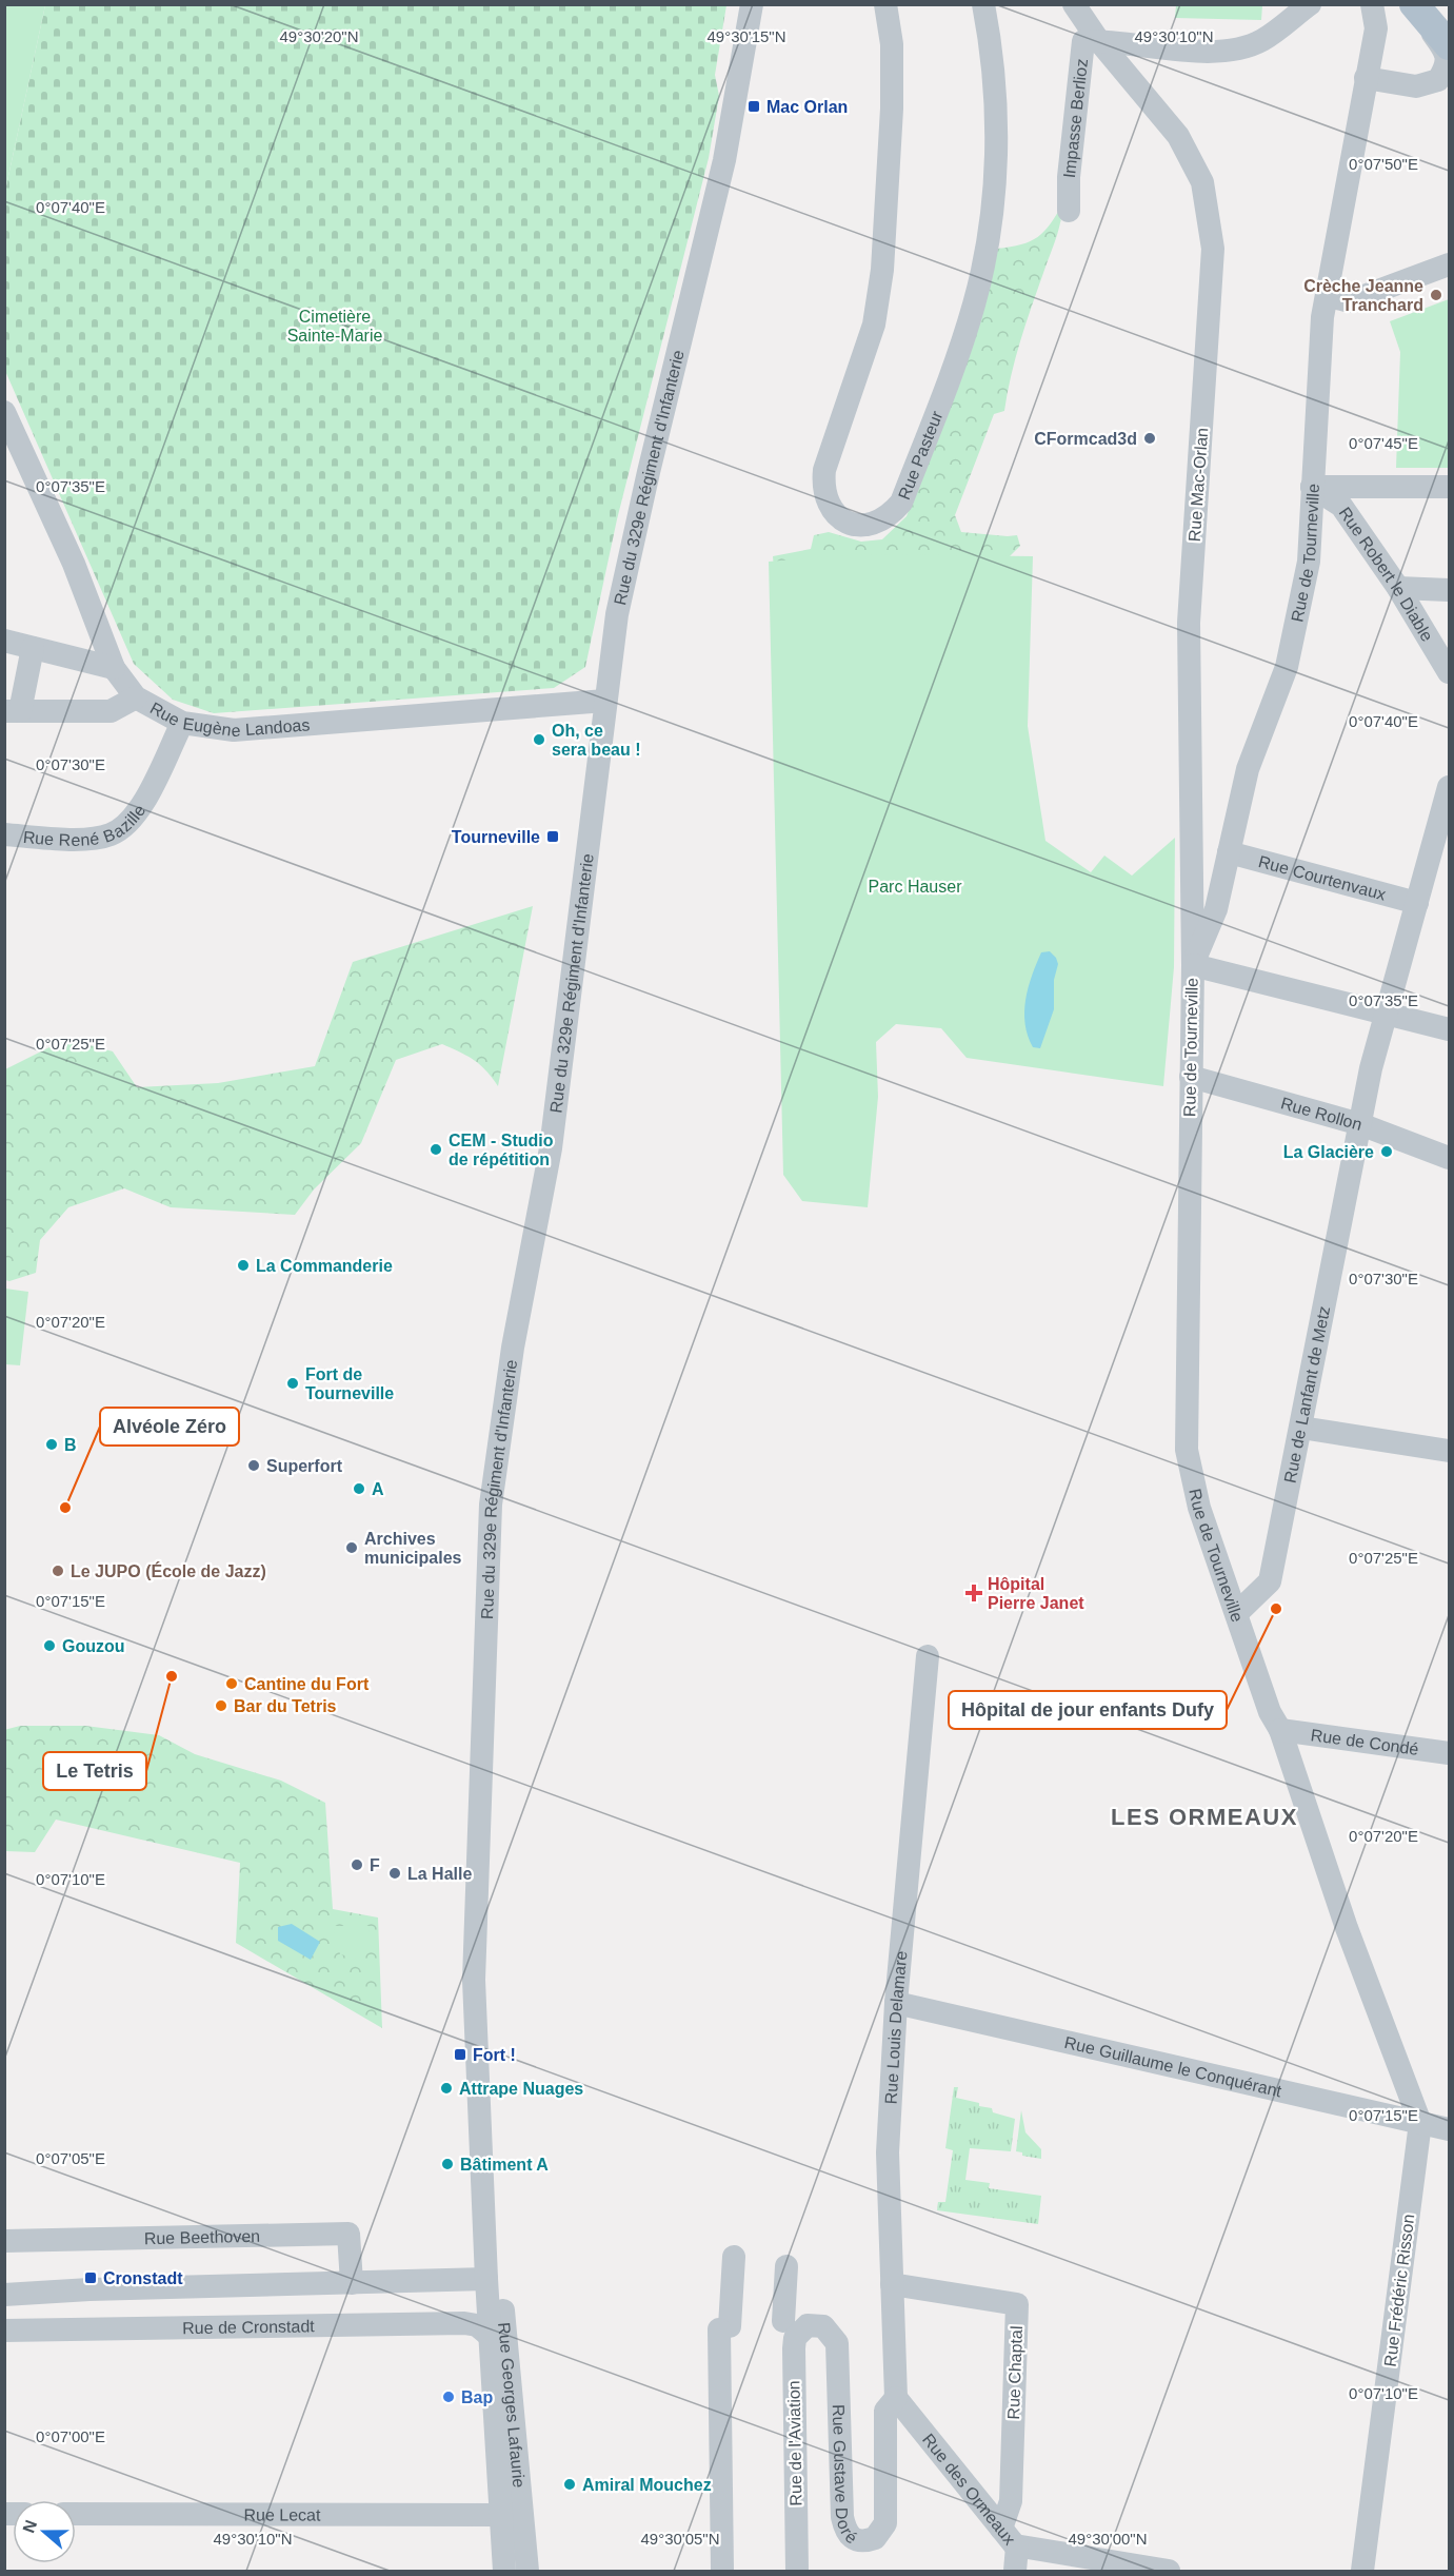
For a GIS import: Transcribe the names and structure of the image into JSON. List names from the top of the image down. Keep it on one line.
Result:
{"streets":{"street":["Impasse Berlioz","Rue Pasteur","Rue du 329e Régiment d'Infanterie","Rue Mac-Orlan","Rue de Tourneville","Rue Robert le Diable","Rue Eugène Landoas","Rue René Bazille","Rue Courtenvaux","Rue Rollon","Rue de Lanfant de Metz","Rue de Condé","Rue Louis Delamare","Rue Guillaume le Conquérant","Rue Beethoven","Rue Frédéric Risson","Rue de Cronstadt","Rue Chaptal","Rue Georges Lafaurie","Rue de l'Aviation","Rue Gustave Doré","Rue des Ormeaux","Rue Lecat"]},"crossings":[["Impasse Berlioz","Rue Mac-Orlan"],["Rue du 329e Régiment d'Infanterie","Rue Eugène Landoas"],["Rue du 329e Régiment d'Infanterie","Rue Georges Lafaurie"],["Rue Mac-Orlan","Rue de Tourneville"],["Rue de Tourneville","Rue Robert le Diable"],["Rue de Tourneville","Rue Courtenvaux"],["Rue de Tourneville","Rue Rollon"],["Rue de Tourneville","Rue de Lanfant de Metz"],["Rue de Tourneville","Rue de Condé"],["Rue de Tourneville","Rue Guillaume le Conquérant"],["Rue de Tourneville","Rue Frédéric Risson"],["Rue Eugène Landoas","Rue René Bazille"],["Rue Courtenvaux","Rue de Lanfant de Metz"],["Rue Rollon","Rue de Lanfant de Metz"],["Rue Louis Delamare","Rue Guillaume le Conquérant"],["Rue Louis Delamare","Rue Chaptal"],["Rue Louis Delamare","Rue Gustave Doré"],["Rue Louis Delamare","Rue des Ormeaux"],["Rue Guillaume le Conquérant","Rue Frédéric Risson"],["Rue de Cronstadt","Rue Georges Lafaurie"],["Rue Chaptal","Rue des Ormeaux"],["Rue Georges Lafaurie","Rue Lecat"],["Rue de l'Aviation","Rue Gustave Doré"],["Rue Gustave Doré","Rue des Ormeaux"]],"districts":["LES ORMEAUX"],"parks":["Cimetière Sainte-Marie","Parc Hauser"],"places":{"transit":["Mac Orlan","Tourneville","Fort !","Cronstadt"],"other":["Crèche Jeanne Tranchard","CFormcad3d","Oh, ce sera beau !","CEM - Studio de répétition","La Glacière","La Commanderie","Fort de Tourneville","B","Superfort","A","Alvéole Zéro","Archives municipales","Le JUPO (École de Jazz)","Hôpital de jour enfants Dufy","Gouzou","Le Tetris","Cantine du Fort","Bar du Tetris","F","La Halle","Attrape Nuages","Bâtiment A","Bap","Amiral Mouchez"],"health":["Hôpital Pierre Janet"]},"north":"left","coordinates":["49°30'20\"N","49°30'15\"N","49°30'10\"N","0°07'50\"E","0°07'40\"E","0°07'45\"E","0°07'35\"E","0°07'30\"E","0°07'25\"E","0°07'20\"E","0°07'15\"E","0°07'10\"E","0°07'05\"E","0°07'00\"E","49°30'05\"N","49°30'00\"N"]}
